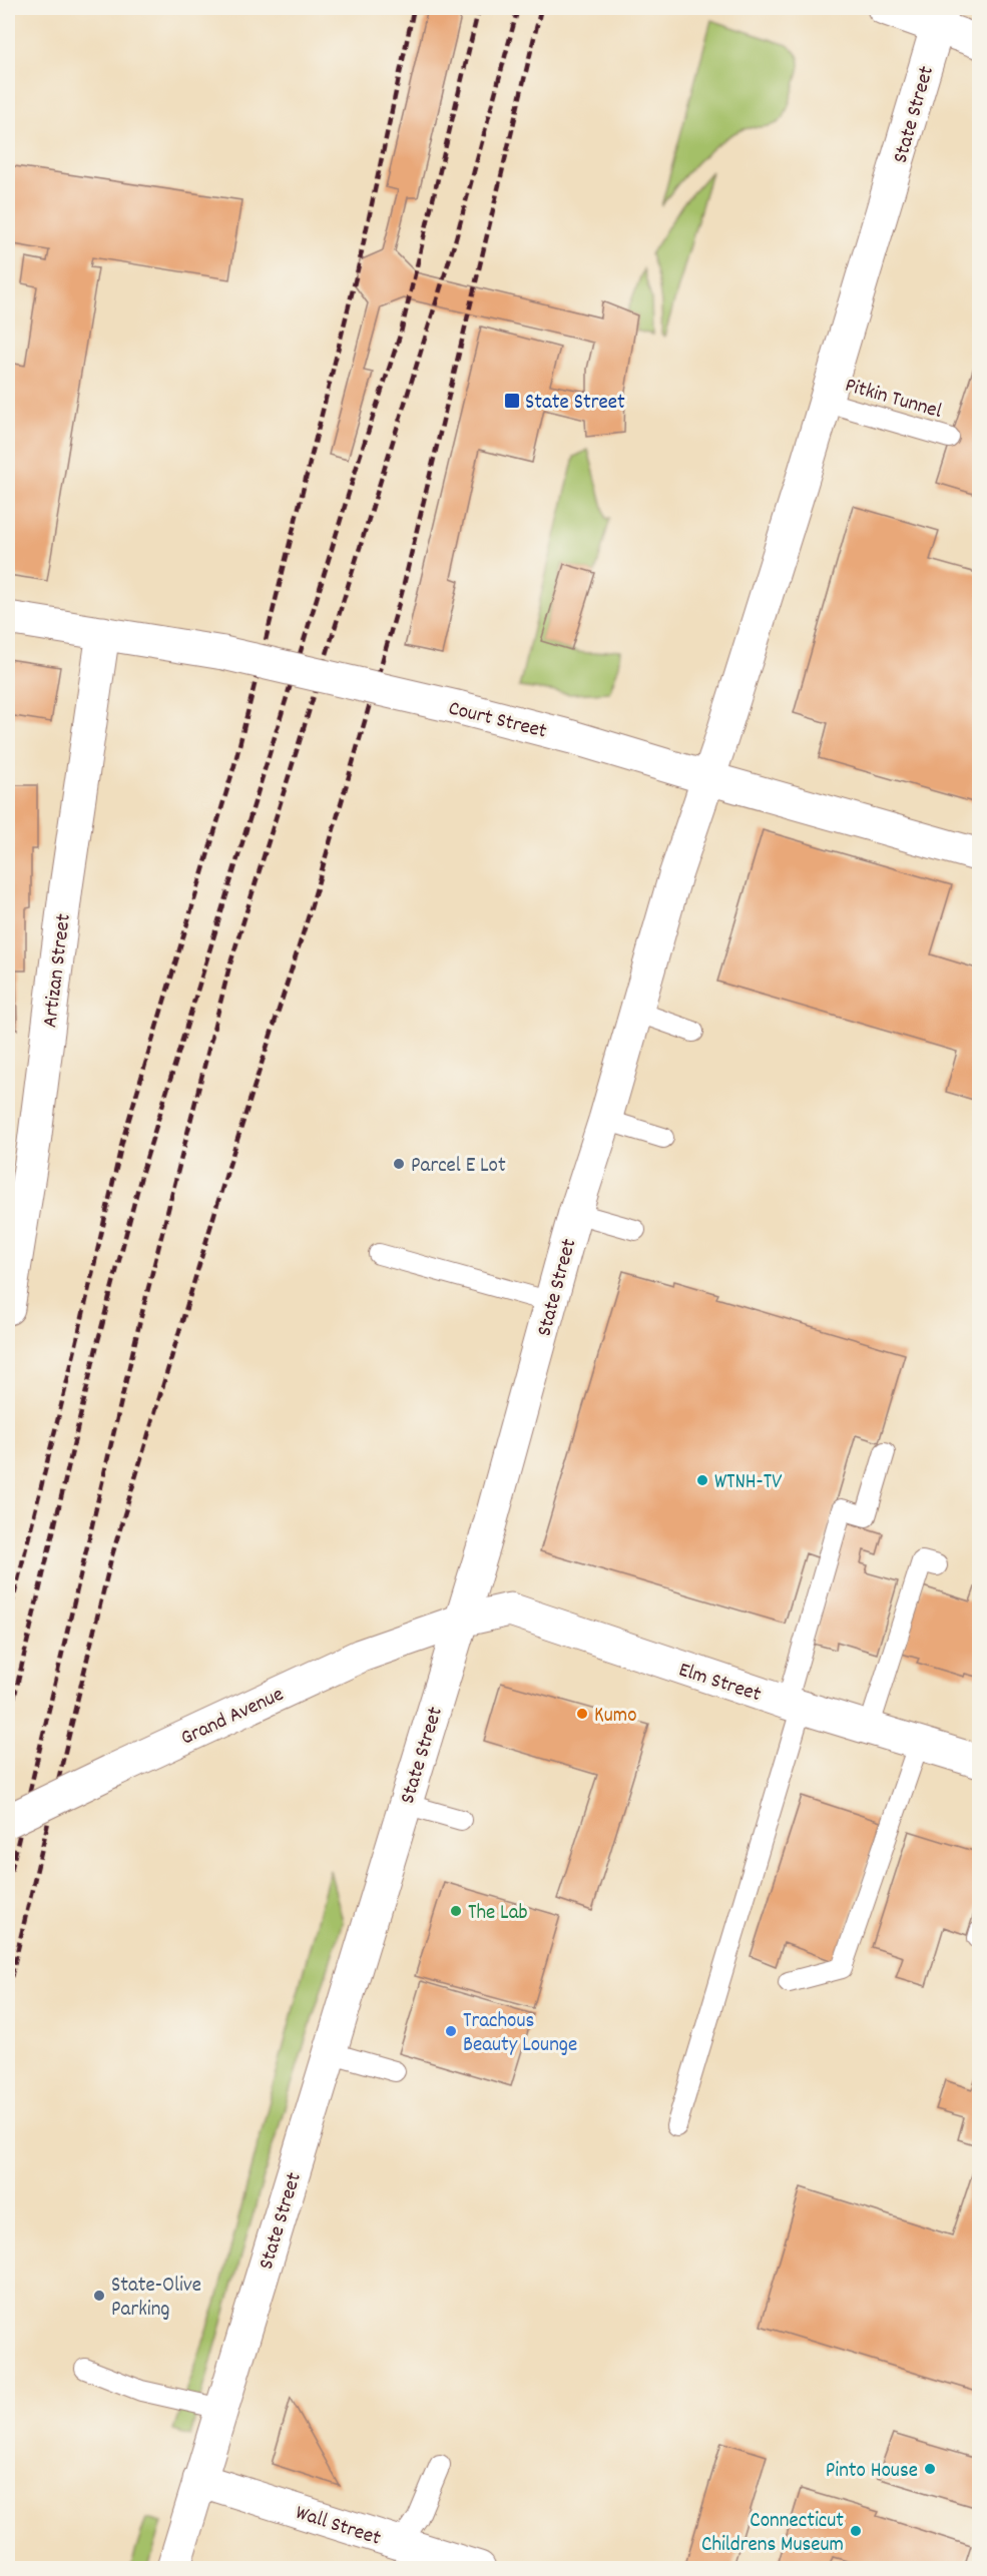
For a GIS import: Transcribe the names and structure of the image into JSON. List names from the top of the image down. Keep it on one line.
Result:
{"streets":{"main road":["State Street","Court Street","Artizan Street","Elm Street","Grand Avenue","Wall Street"],"lane":["Pitkin Tunnel"]},"crossings":[["State Street","Pitkin Tunnel"],["State Street","Court Street"],["State Street","Elm Street"],["State Street","Grand Avenue"],["State Street","Wall Street"],["Court Street","Artizan Street"],["Elm Street","Grand Avenue"]],"places":{"transit":["State Street"],"other":["Parcel E Lot","WTNH-TV","Kumo","The Lab","Trachous Beauty Lounge","State-Olive Parking","Pinto House","Connecticut Childrens Museum"]}}
